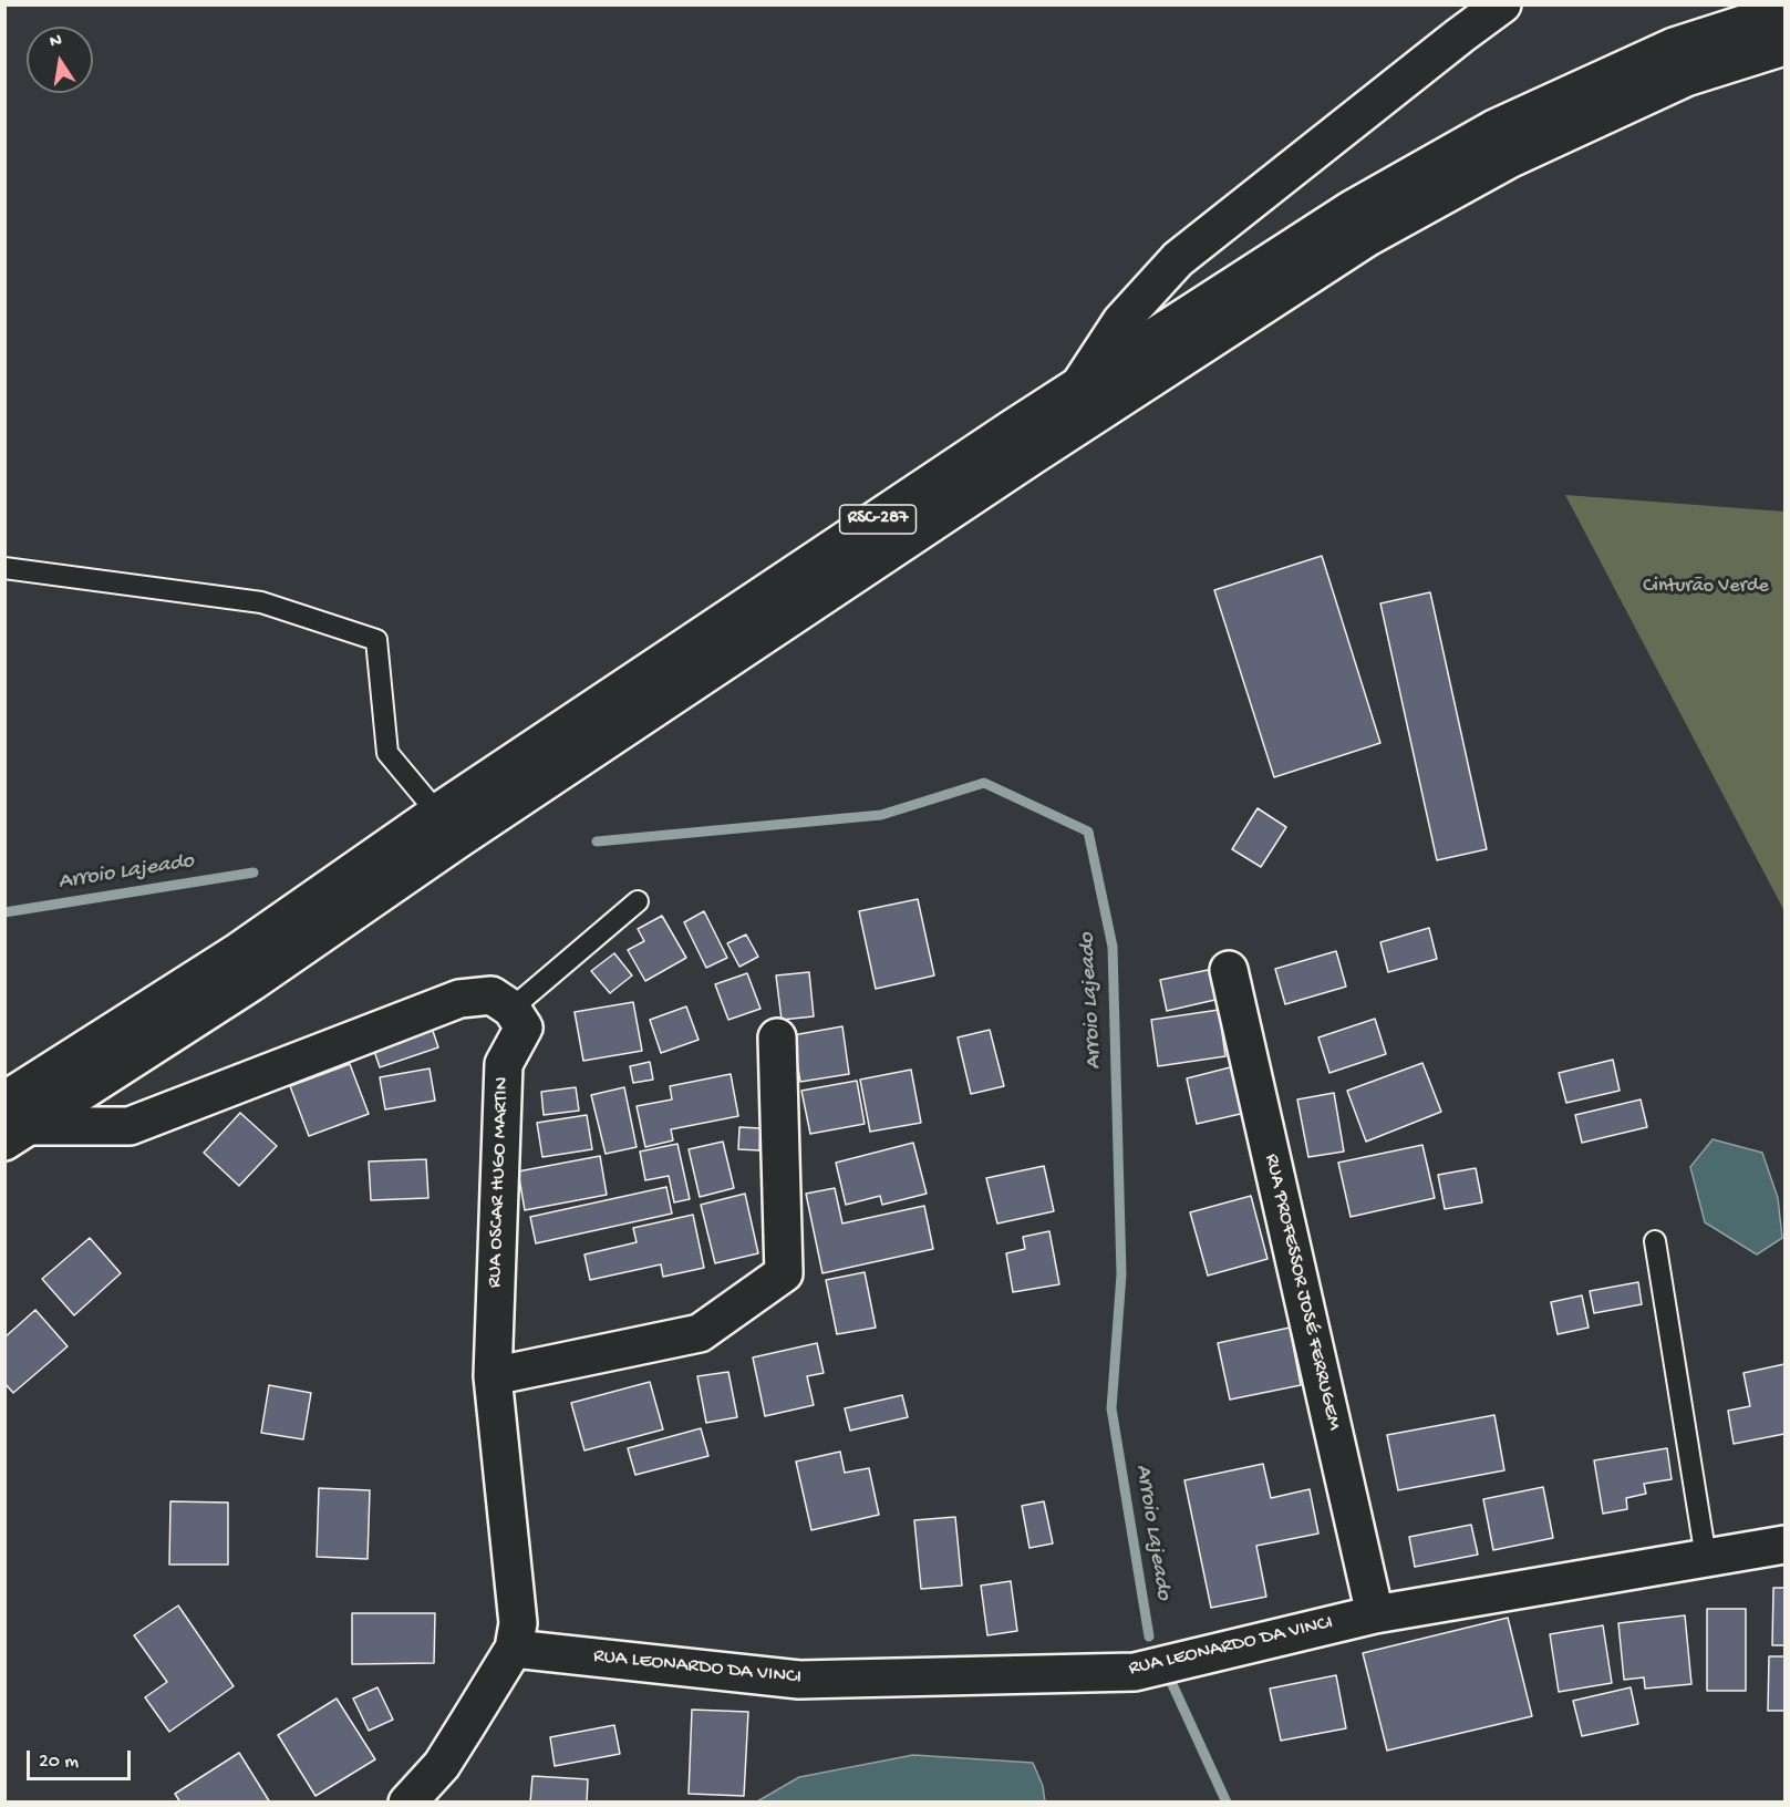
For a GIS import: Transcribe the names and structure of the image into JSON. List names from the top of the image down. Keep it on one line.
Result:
{"streets":{"main road":["RSC-287","RUA OSCAR HUGO MARTIN","RUA PROFESSOR JOSÉ FERRUGEM","RUA LEONARDO DA VINCI"]},"crossings":[["RUA OSCAR HUGO MARTIN","RUA LEONARDO DA VINCI"],["RUA PROFESSOR JOSÉ FERRUGEM","RUA LEONARDO DA VINCI"]],"water":["Arroio Lajeado"],"parks":["Cinturão Verde"],"scale_bar":"20 m","north":"top"}
